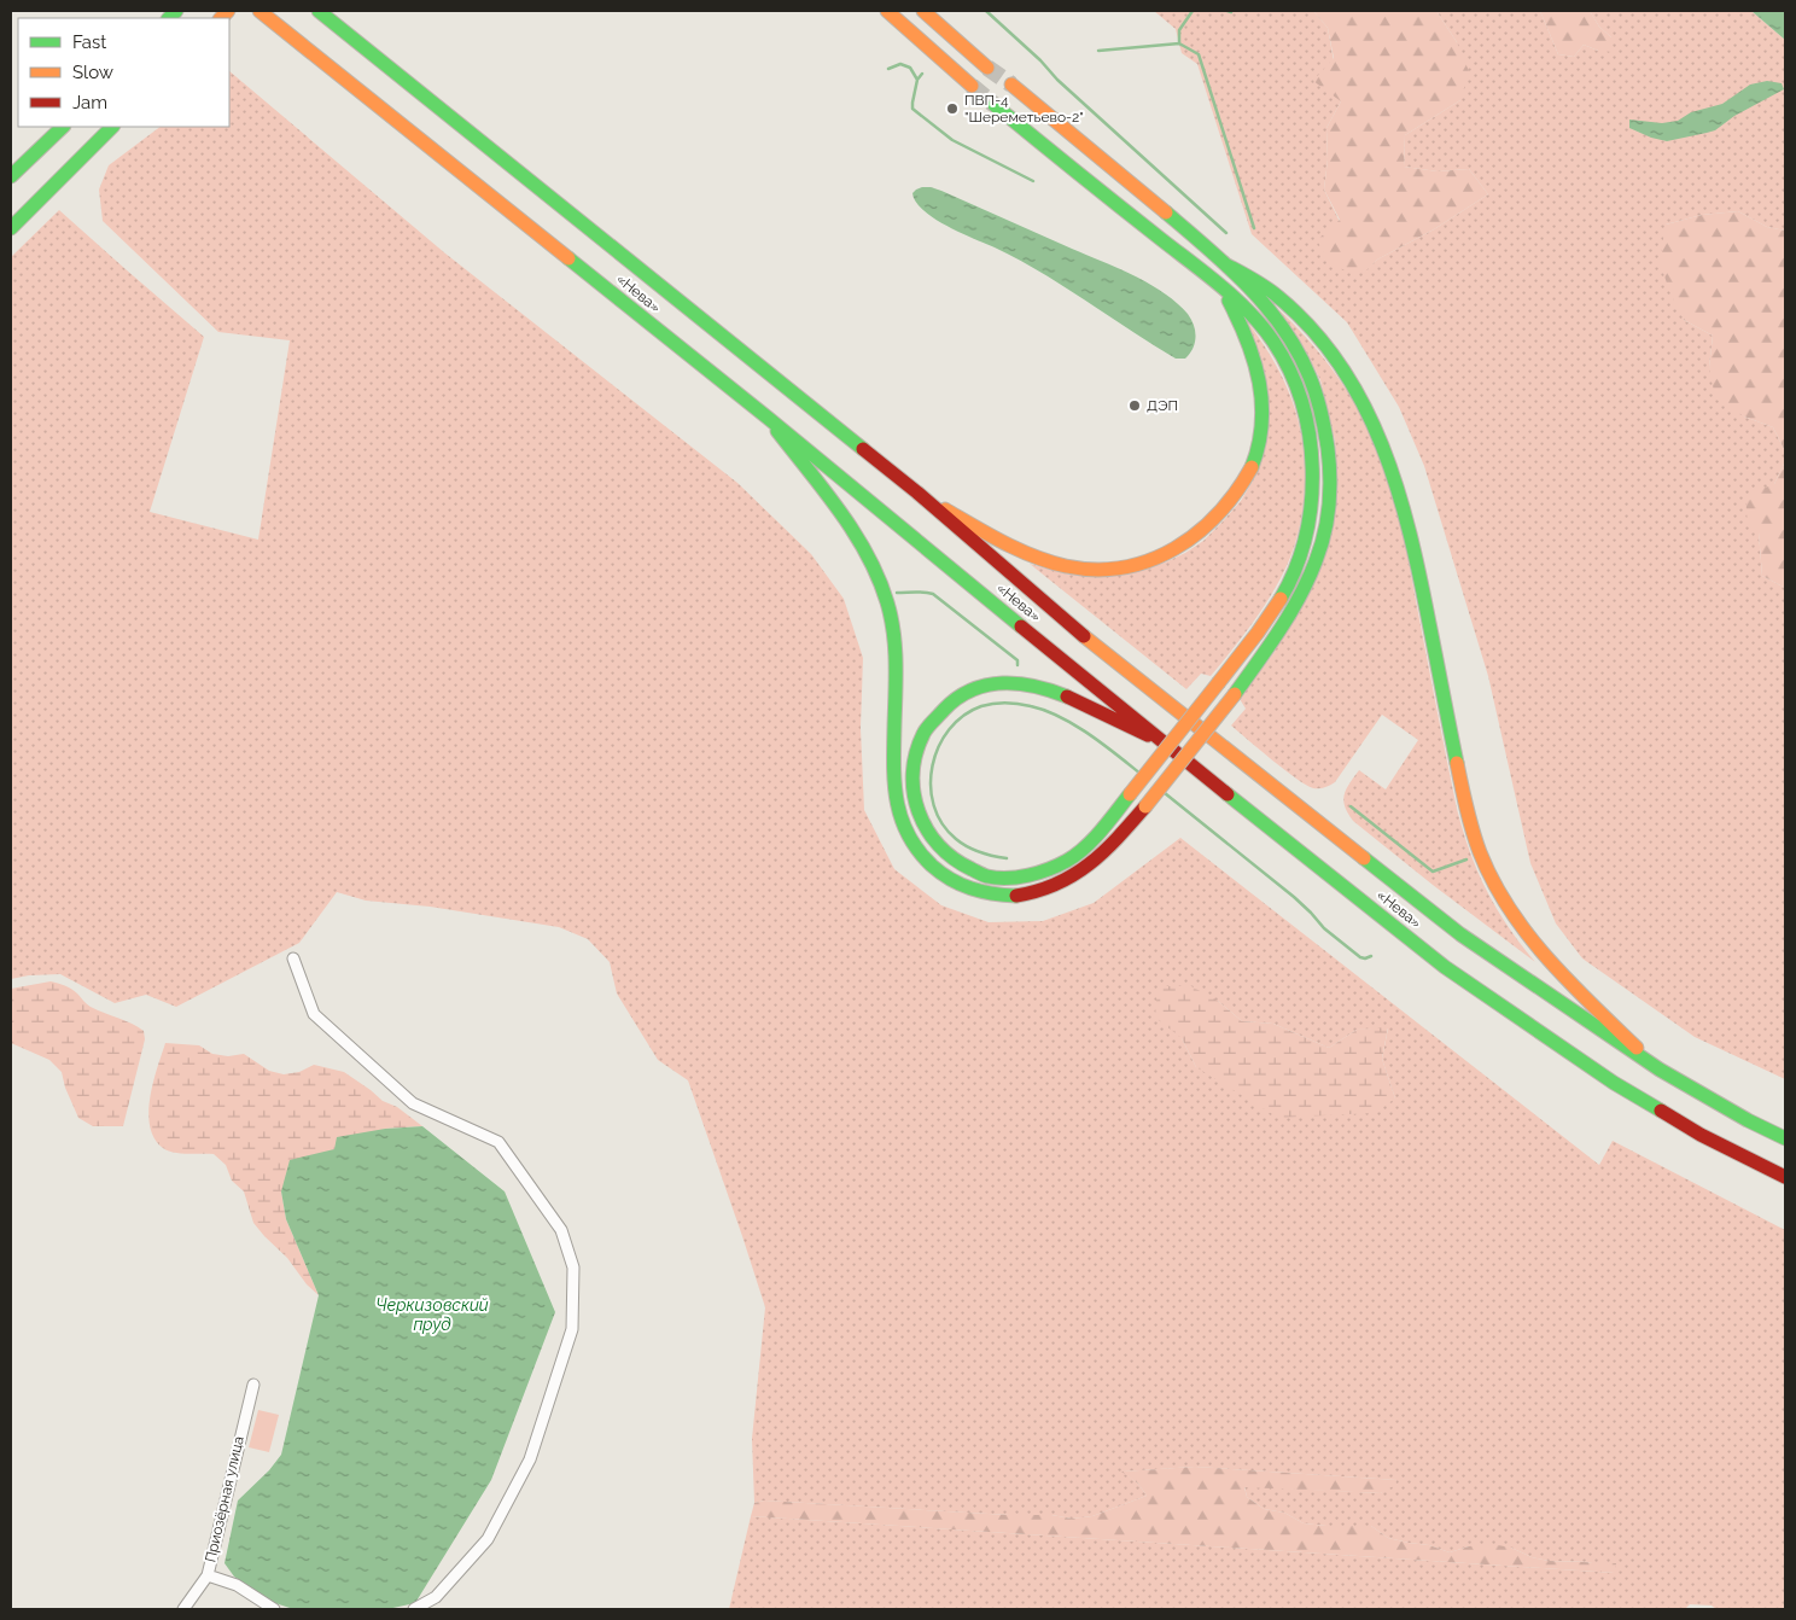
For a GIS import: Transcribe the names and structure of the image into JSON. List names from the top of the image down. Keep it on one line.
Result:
{"streets":{"main road":["«Нева»"],"street":["Приозёрная улица"]},"water":["Черкизовский пруд"],"places":["ПВП-4 \"Шереметьево-2\"","ДЭП"],"legend":["Fast","Slow","Jam"]}
